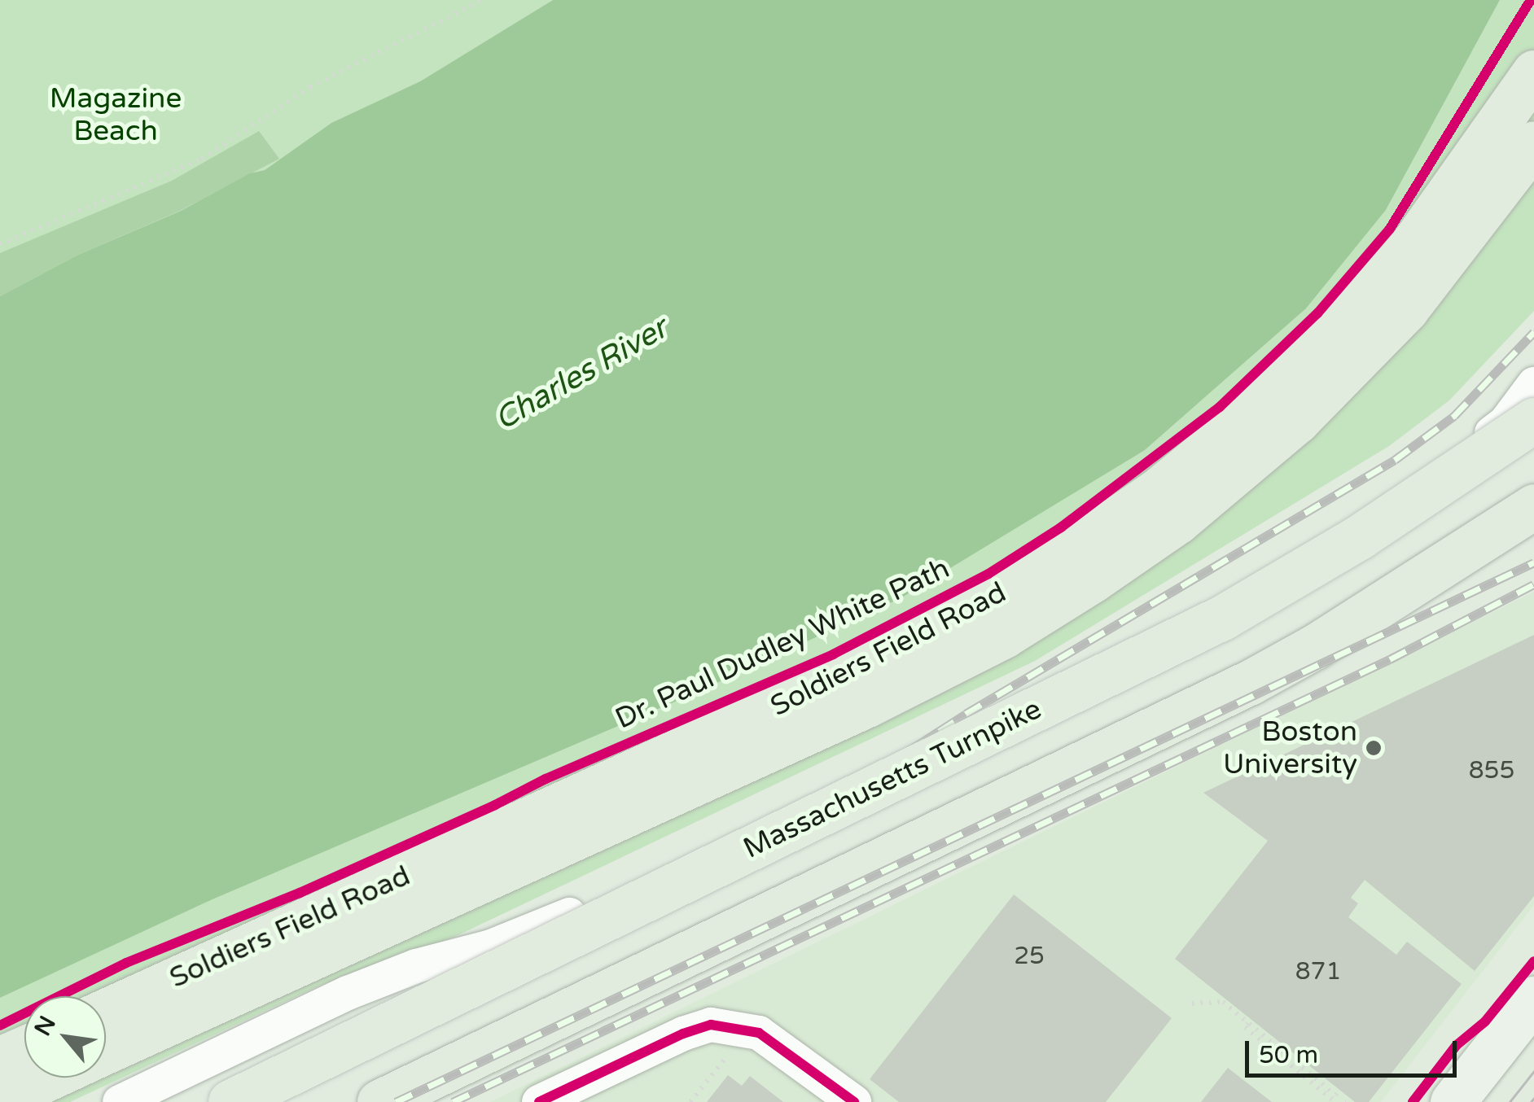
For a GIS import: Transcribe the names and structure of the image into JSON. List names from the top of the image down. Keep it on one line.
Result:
{"streets":{"highway":["Soldiers Field Road","Massachusetts Turnpike"],"cycle path":["Dr. Paul Dudley White Path"]},"water":["Charles River"],"parks":["Magazine Beach"],"places":["Boston University"],"house_numbers":["855","25","871"],"scale_bar":"50 m","north":"top left"}
